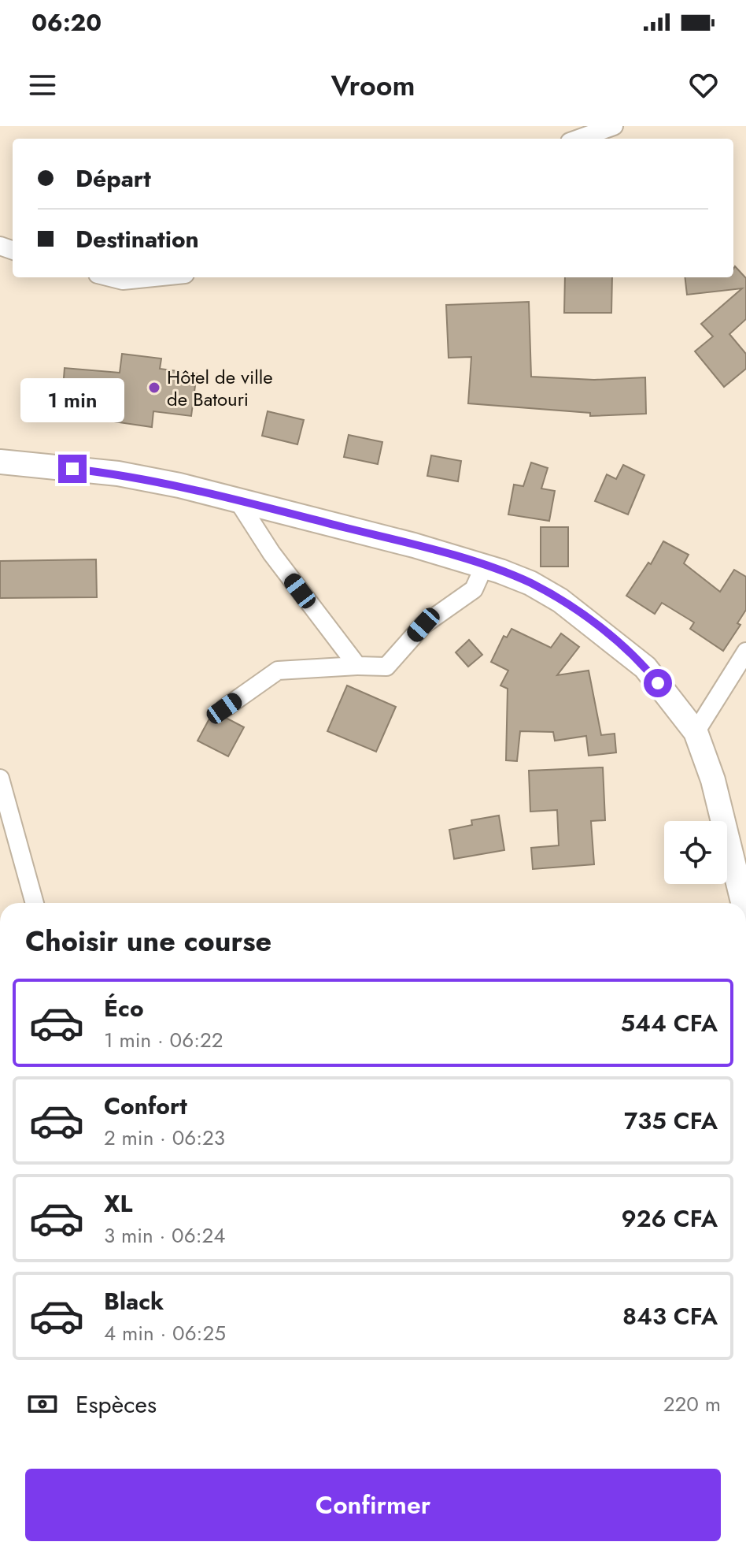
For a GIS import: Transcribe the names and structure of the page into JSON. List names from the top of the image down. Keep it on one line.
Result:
{"places":["Hôtel de ville de Batouri"],"page":{"status":"06:20","header":"Vroom","banner":["Départ","Destination"],"bubble":"1 min","heading":"Choisir une course","list":[{"name":"Éco","note":"1 min · 06:22","value":"544 CFA"},{"name":"Confort","note":"2 min · 06:23","value":"735 CFA"},{"name":"XL","note":"3 min · 06:24","value":"926 CFA"},{"name":"Black","note":"4 min · 06:25","value":"843 CFA"}],"pay":["Espèces","220 m"],"buttons":"Confirmer"}}
